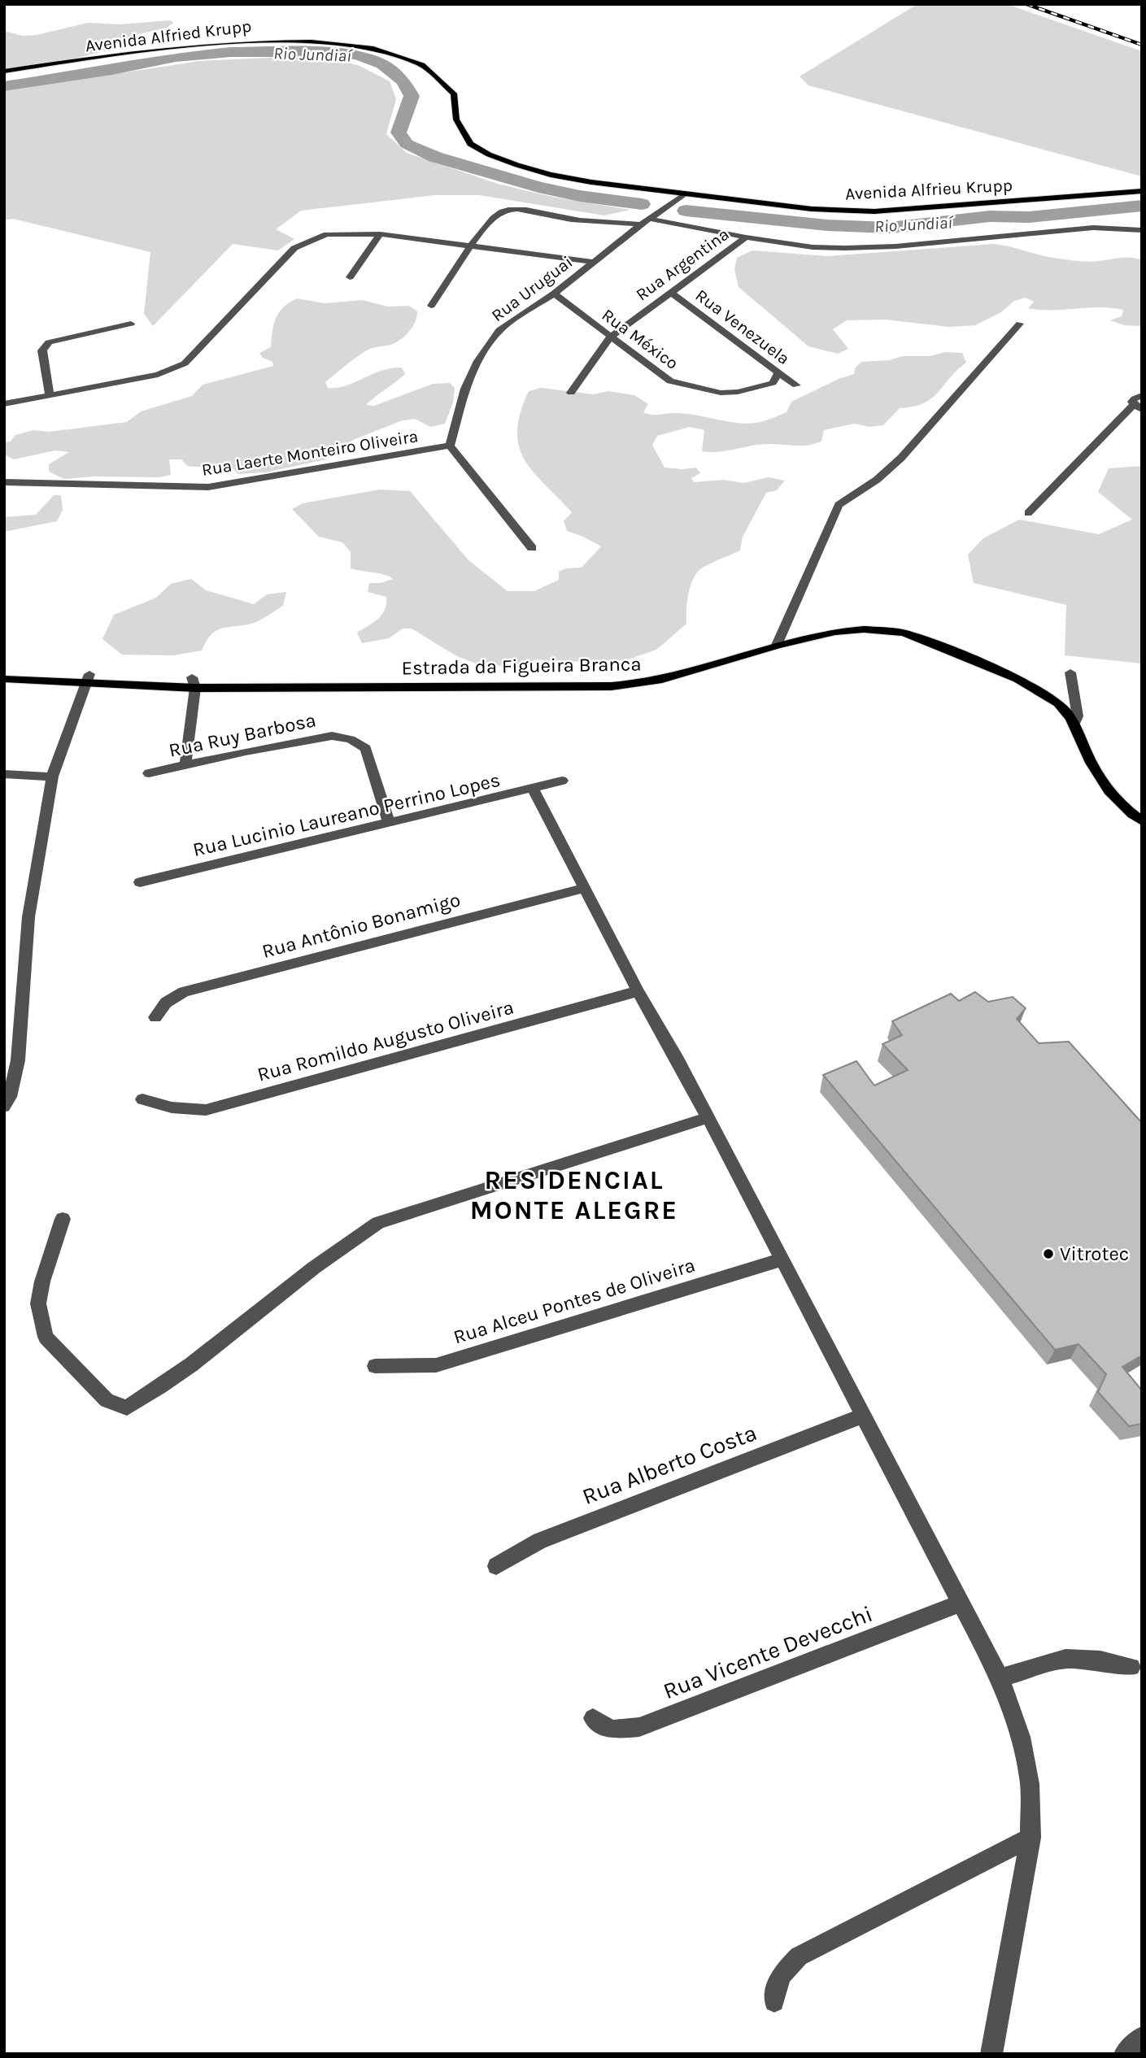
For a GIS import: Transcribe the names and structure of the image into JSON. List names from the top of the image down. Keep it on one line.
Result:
{"streets":{"main road":["Avenida Alfried Krupp","Avenida Alfrieu Krupp","Estrada da Figueira Branca"],"street":["Rua Argentina","Rua Uruguai","Rua Venezuela","Rua México","Rua Laerte Monteiro Oliveira","Rua Ruy Barbosa","Rua Lucinio Laureano Perrino Lopes","Rua Antônio Bonamigo","Rua Romildo Augusto Oliveira","Rua Alceu Pontes de Oliveira","Rua Alberto Costa","Rua Vicente Devecchi"]},"crossings":[["Avenida Alfried Krupp","Avenida Alfrieu Krupp"],["Avenida Alfried Krupp","Rua Uruguai"],["Avenida Alfrieu Krupp","Rua Uruguai"],["Rua Argentina","Rua Venezuela"],["Rua Argentina","Rua México"],["Rua Uruguai","Rua México"],["Rua Uruguai","Rua Laerte Monteiro Oliveira"],["Rua Venezuela","Rua México"],["Rua Ruy Barbosa","Rua Lucinio Laureano Perrino Lopes"]],"districts":["RESIDENCIAL MONTE ALEGRE"],"water":["Rio Jundiaí"],"places":["Vitrotec"]}
